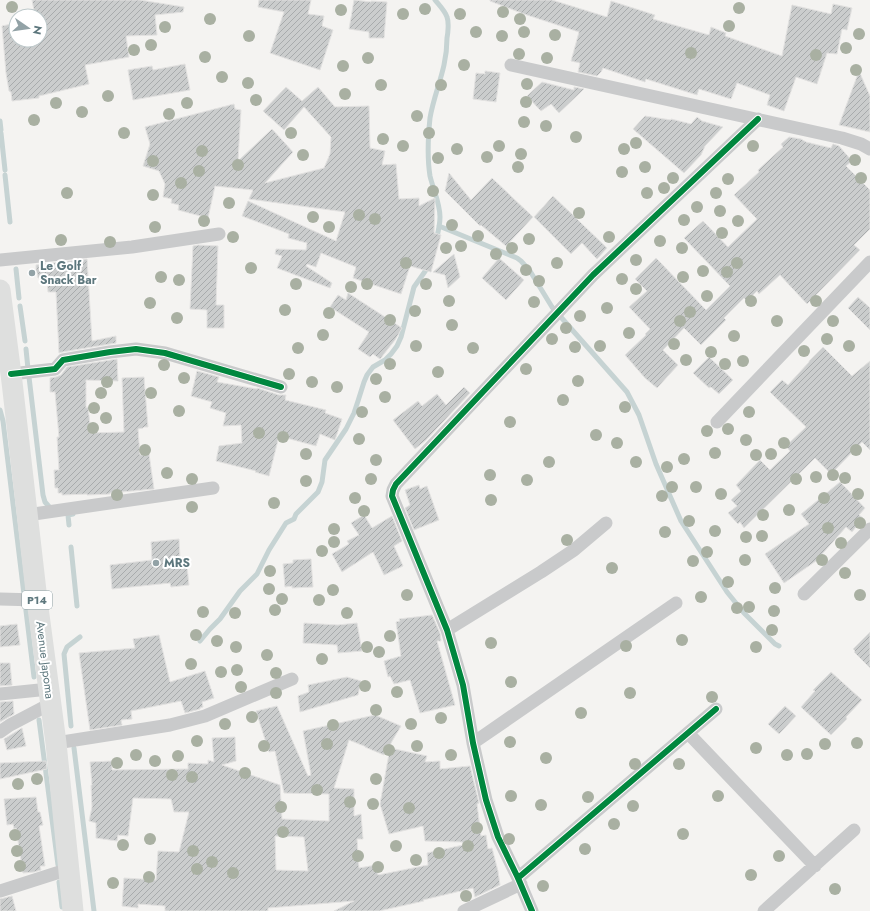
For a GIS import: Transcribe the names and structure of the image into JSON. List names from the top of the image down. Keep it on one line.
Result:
{"streets":{"main road":["P14","Avenue Japoma"]},"places":["Le Golf Snack Bar","MRS"],"north":"right"}
